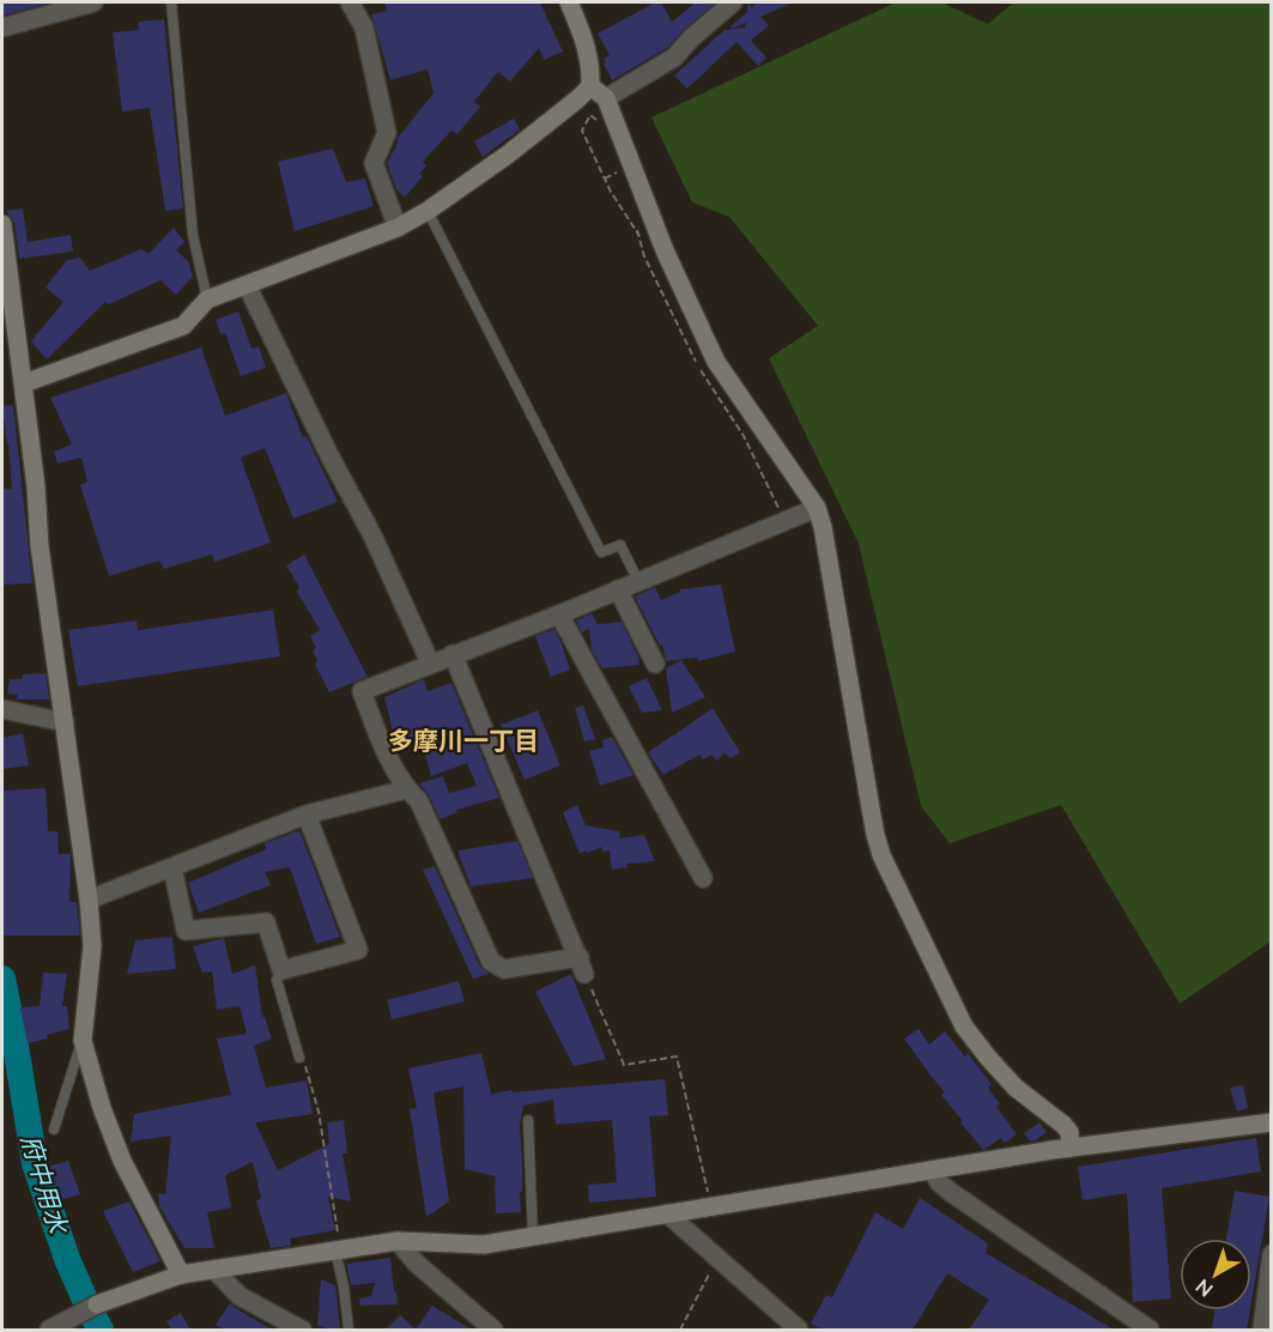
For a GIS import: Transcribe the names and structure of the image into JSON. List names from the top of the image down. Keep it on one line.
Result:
{"districts":["多摩川一丁目"],"water":["府中用水"],"north":"bottom left"}
